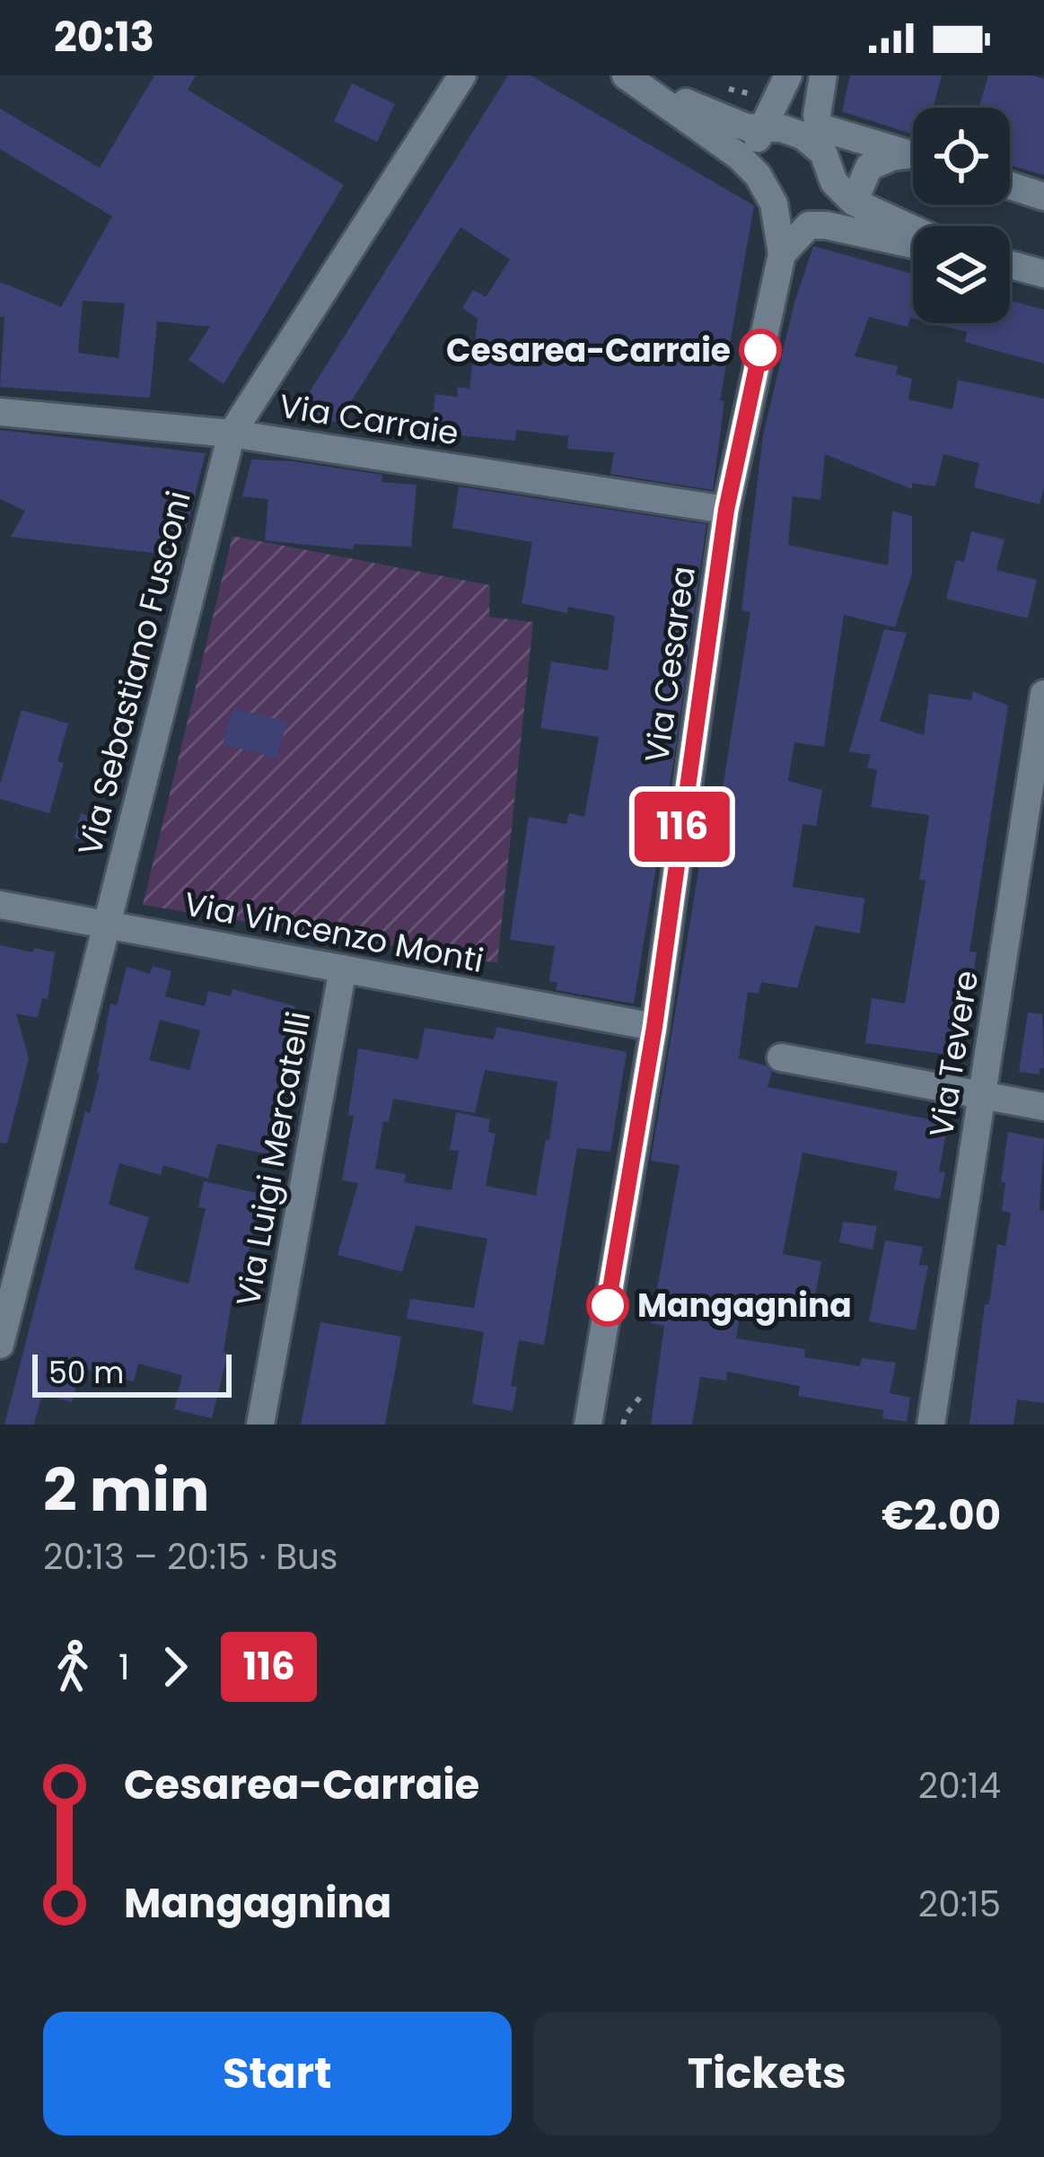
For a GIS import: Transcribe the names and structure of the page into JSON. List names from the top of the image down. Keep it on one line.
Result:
{"streets":{"street":["Via Carraie","Via Cesarea","Via Sebastiano Fusconi","Via Vincenzo Monti","Via Tevere","Via Luigi Mercatelli"]},"crossings":[["Via Carraie","Via Cesarea"],["Via Carraie","Via Sebastiano Fusconi"],["Via Cesarea","Via Vincenzo Monti"],["Via Sebastiano Fusconi","Via Vincenzo Monti"],["Via Vincenzo Monti","Via Luigi Mercatelli"]],"places":["Cesarea-Carraie","Mangagnina"],"lines":["bus line 116"],"scale_bar":"50 m","page":{"status":"20:13","on_map":"116","scale":"50 m","heading":["2 min","20:13 – 20:15 · Bus","€2.00"],"legs":["1","116"],"list":[{"name":"Cesarea-Carraie","value":"20:14"},{"name":"Mangagnina","value":"20:15"}],"buttons":["Start","Tickets"]}}
